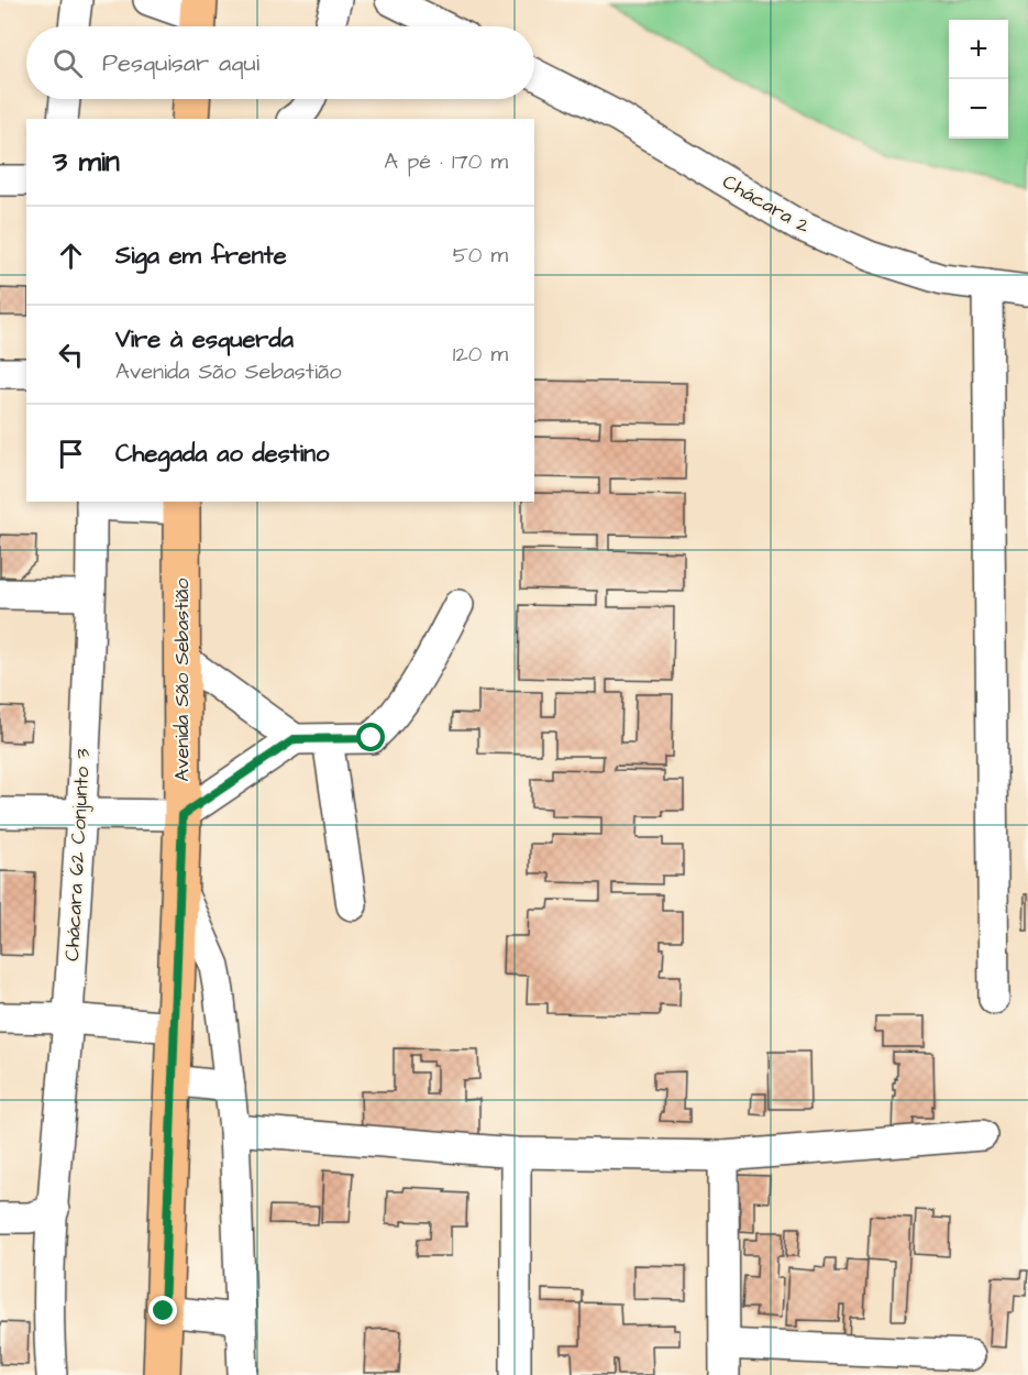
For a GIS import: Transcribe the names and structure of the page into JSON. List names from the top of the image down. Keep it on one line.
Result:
{"streets":{"main road":["Avenida São Sebastião"],"street":["Chácara 2","Chácara 62 Conjunto 3"]},"page":{"map_buttons":["+","−"],"search":"Pesquisar aqui","heading":["3 min","A pé · 170 m"],"list":[["Siga em frente","50 m"],["Vire à esquerda","Avenida São Sebastião","120 m"],"Chegada ao destino"]}}
